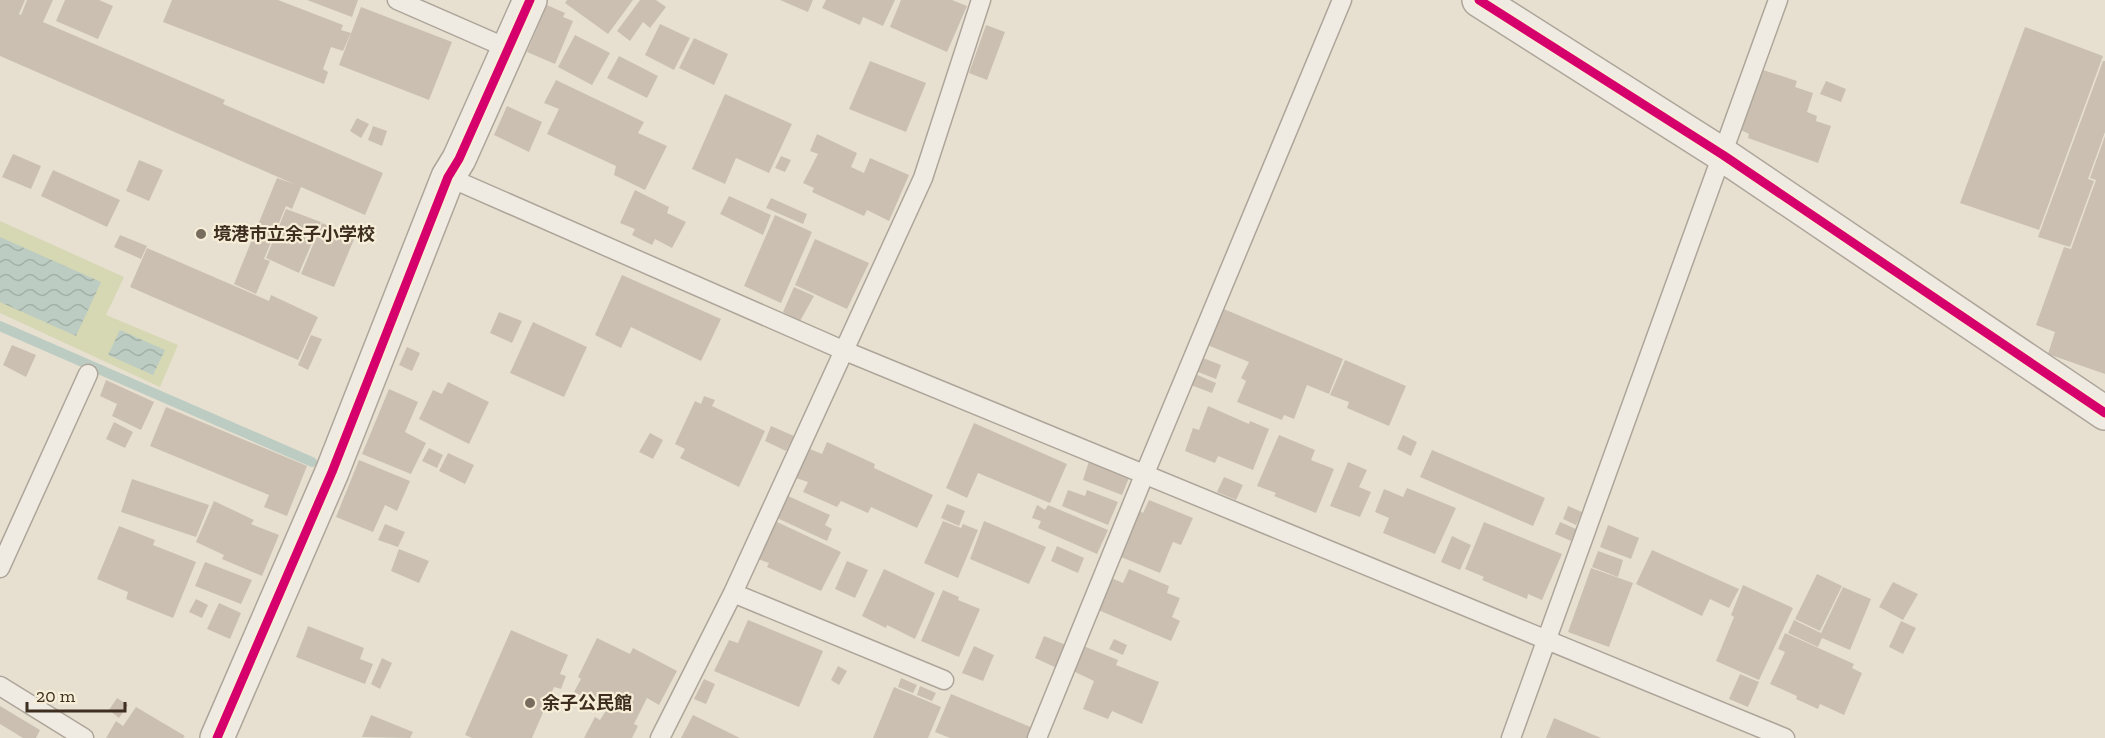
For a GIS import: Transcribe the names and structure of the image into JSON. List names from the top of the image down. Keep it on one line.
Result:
{"places":["境港市立余子小学校","余子公民館"],"scale_bar":"20 m"}
